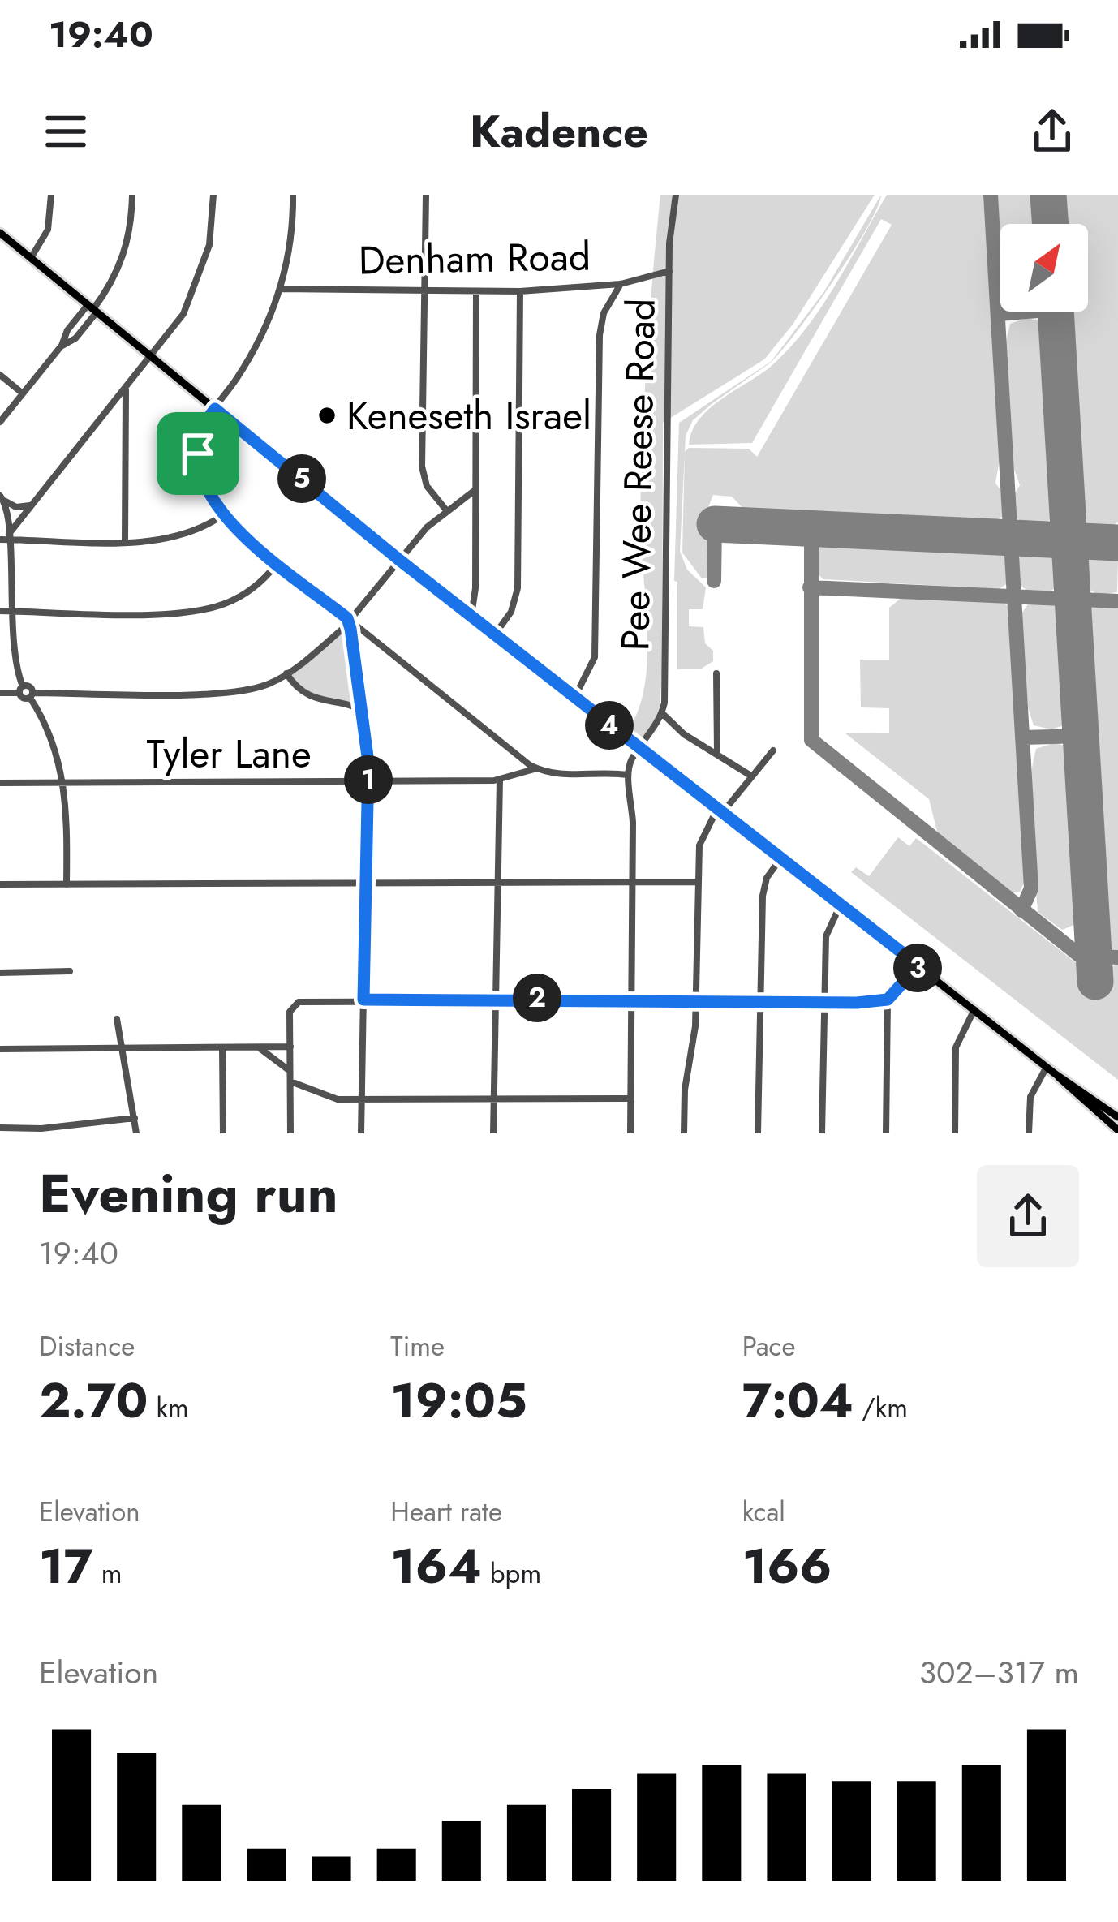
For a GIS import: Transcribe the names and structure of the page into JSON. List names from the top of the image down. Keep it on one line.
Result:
{"streets":{"street":["Denham Road","Pee Wee Reese Road","Tyler Lane"]},"crossings":[["Denham Road","Pee Wee Reese Road"]],"places":["Keneseth Israel"],"north":"top right","page":{"status":"19:40","header":"Kadence","pins":["5","4","1","3","2"],"heading":["Evening run","19:40"],"stats":[["Distance","2.70 km"],["Time","19:05"],["Pace","7:04 /km"],["Elevation","17 m"],["Heart rate","164 bpm"],["kcal","166"]],"chart":["Elevation","302–317 m"]}}
